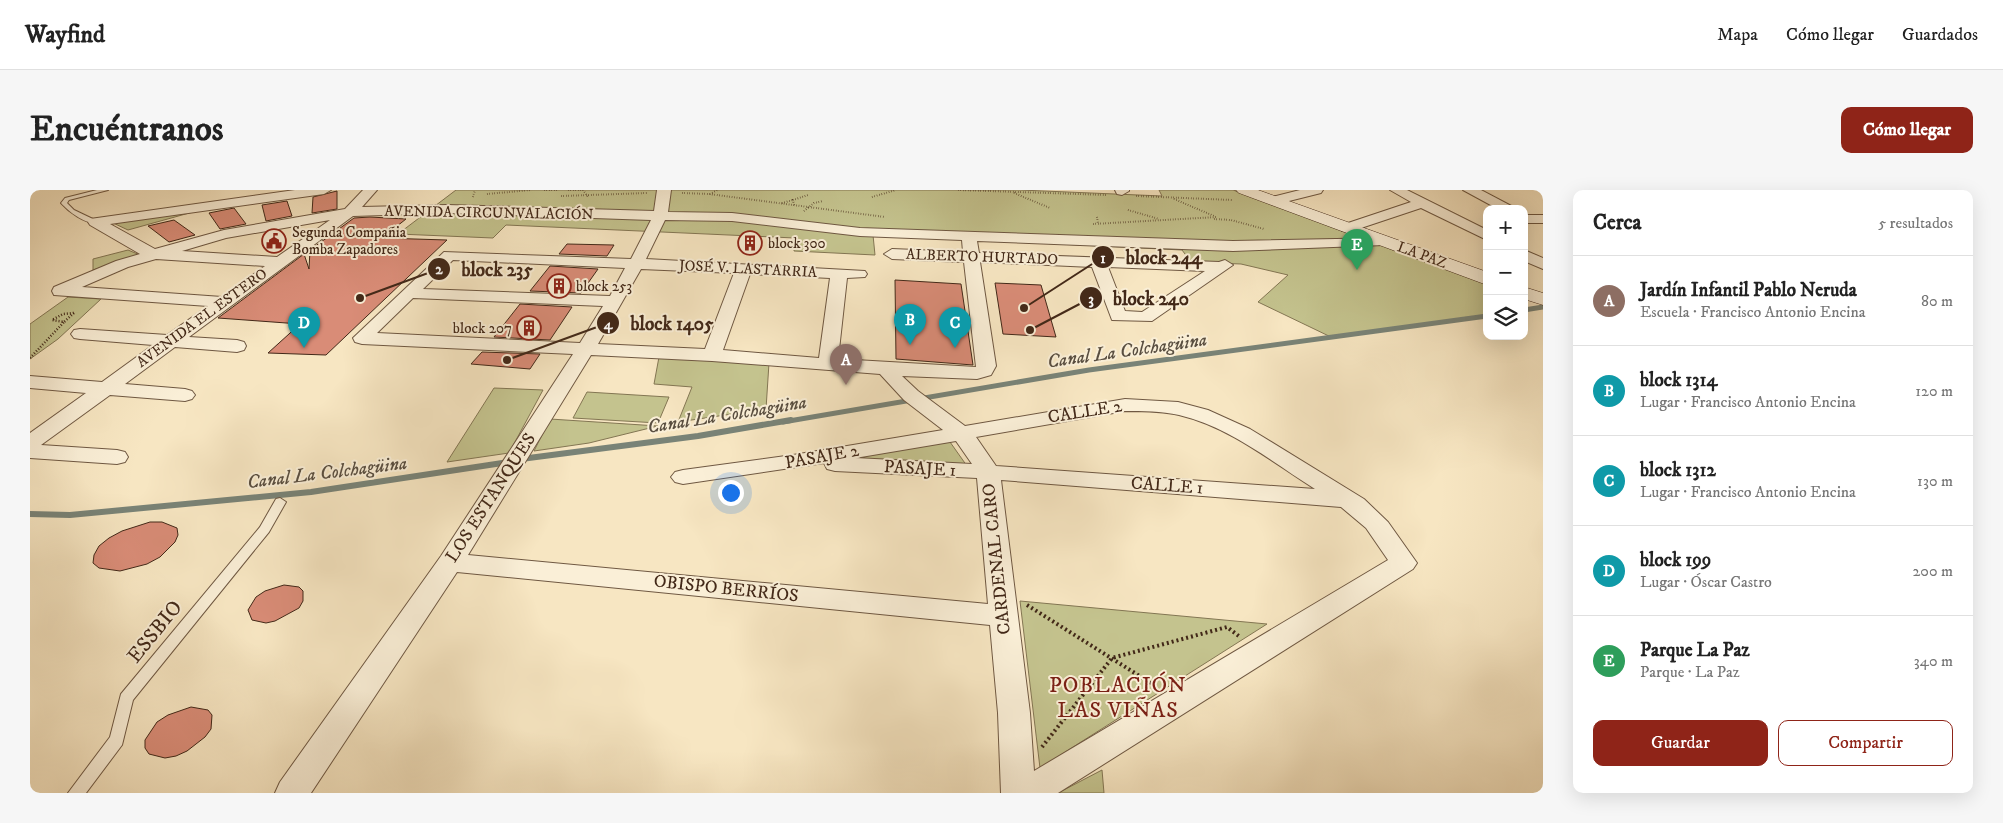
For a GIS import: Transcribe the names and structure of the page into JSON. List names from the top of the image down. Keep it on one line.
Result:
{"streets":{"street":["AVENIDA CIRCUNVALACIÓN","LA PAZ","ALBERTO HURTADO","JOSÉ V. LASTARRIA","AVENIDA EL ESTERO","CALLE 2","PASAJE 2","PASAJE 1","CALLE 1","LOS ESTANQUES","CARDENAL CARO","OBISPO BERRÍOS"],"lane":["ESSBIO"]},"crossings":[["AVENIDA CIRCUNVALACIÓN","LA PAZ"],["AVENIDA CIRCUNVALACIÓN","AVENIDA EL ESTERO"],["AVENIDA CIRCUNVALACIÓN","LOS ESTANQUES"],["JOSÉ V. LASTARRIA","LOS ESTANQUES"],["CALLE 2","PASAJE 2"],["CALLE 2","CALLE 1"],["CALLE 2","CARDENAL CARO"],["PASAJE 2","PASAJE 1"],["PASAJE 2","CARDENAL CARO"],["PASAJE 1","CALLE 1"],["PASAJE 1","CARDENAL CARO"],["CALLE 1","CARDENAL CARO"],["LOS ESTANQUES","OBISPO BERRÍOS"],["CARDENAL CARO","OBISPO BERRÍOS"]],"districts":["POBLACIÓN LAS VIÑAS"],"water":["Canal La Colchagüina"],"places":{"public building":["Segunda Compañia Bomba Zapadores"],"building":["block 300","block 253","block 207"],"other":["block 235","block 244","block 240","block 1405"]},"page":{"header":"Wayfind","nav":["Mapa","Cómo llegar","Guardados"],"buttons":["Cómo llegar",["Guardar","Compartir"]],"title":"Encuéntranos","heading":["Cerca","5 resultados"],"map_buttons":["+","−"],"pins":["E","B","C","D","A"],"list":[{"mark":"A","name":"Jardín Infantil Pablo Neruda","note":"Escuela · Francisco Antonio Encina","value":"80 m"},{"mark":"B","name":"block 1314","note":"Lugar · Francisco Antonio Encina","value":"120 m"},{"mark":"C","name":"block 1312","note":"Lugar · Francisco Antonio Encina","value":"130 m"},{"mark":"D","name":"block 199","note":"Lugar · Óscar Castro","value":"200 m"},{"mark":"E","name":"Parque La Paz","note":"Parque · La Paz","value":"340 m"}]}}
